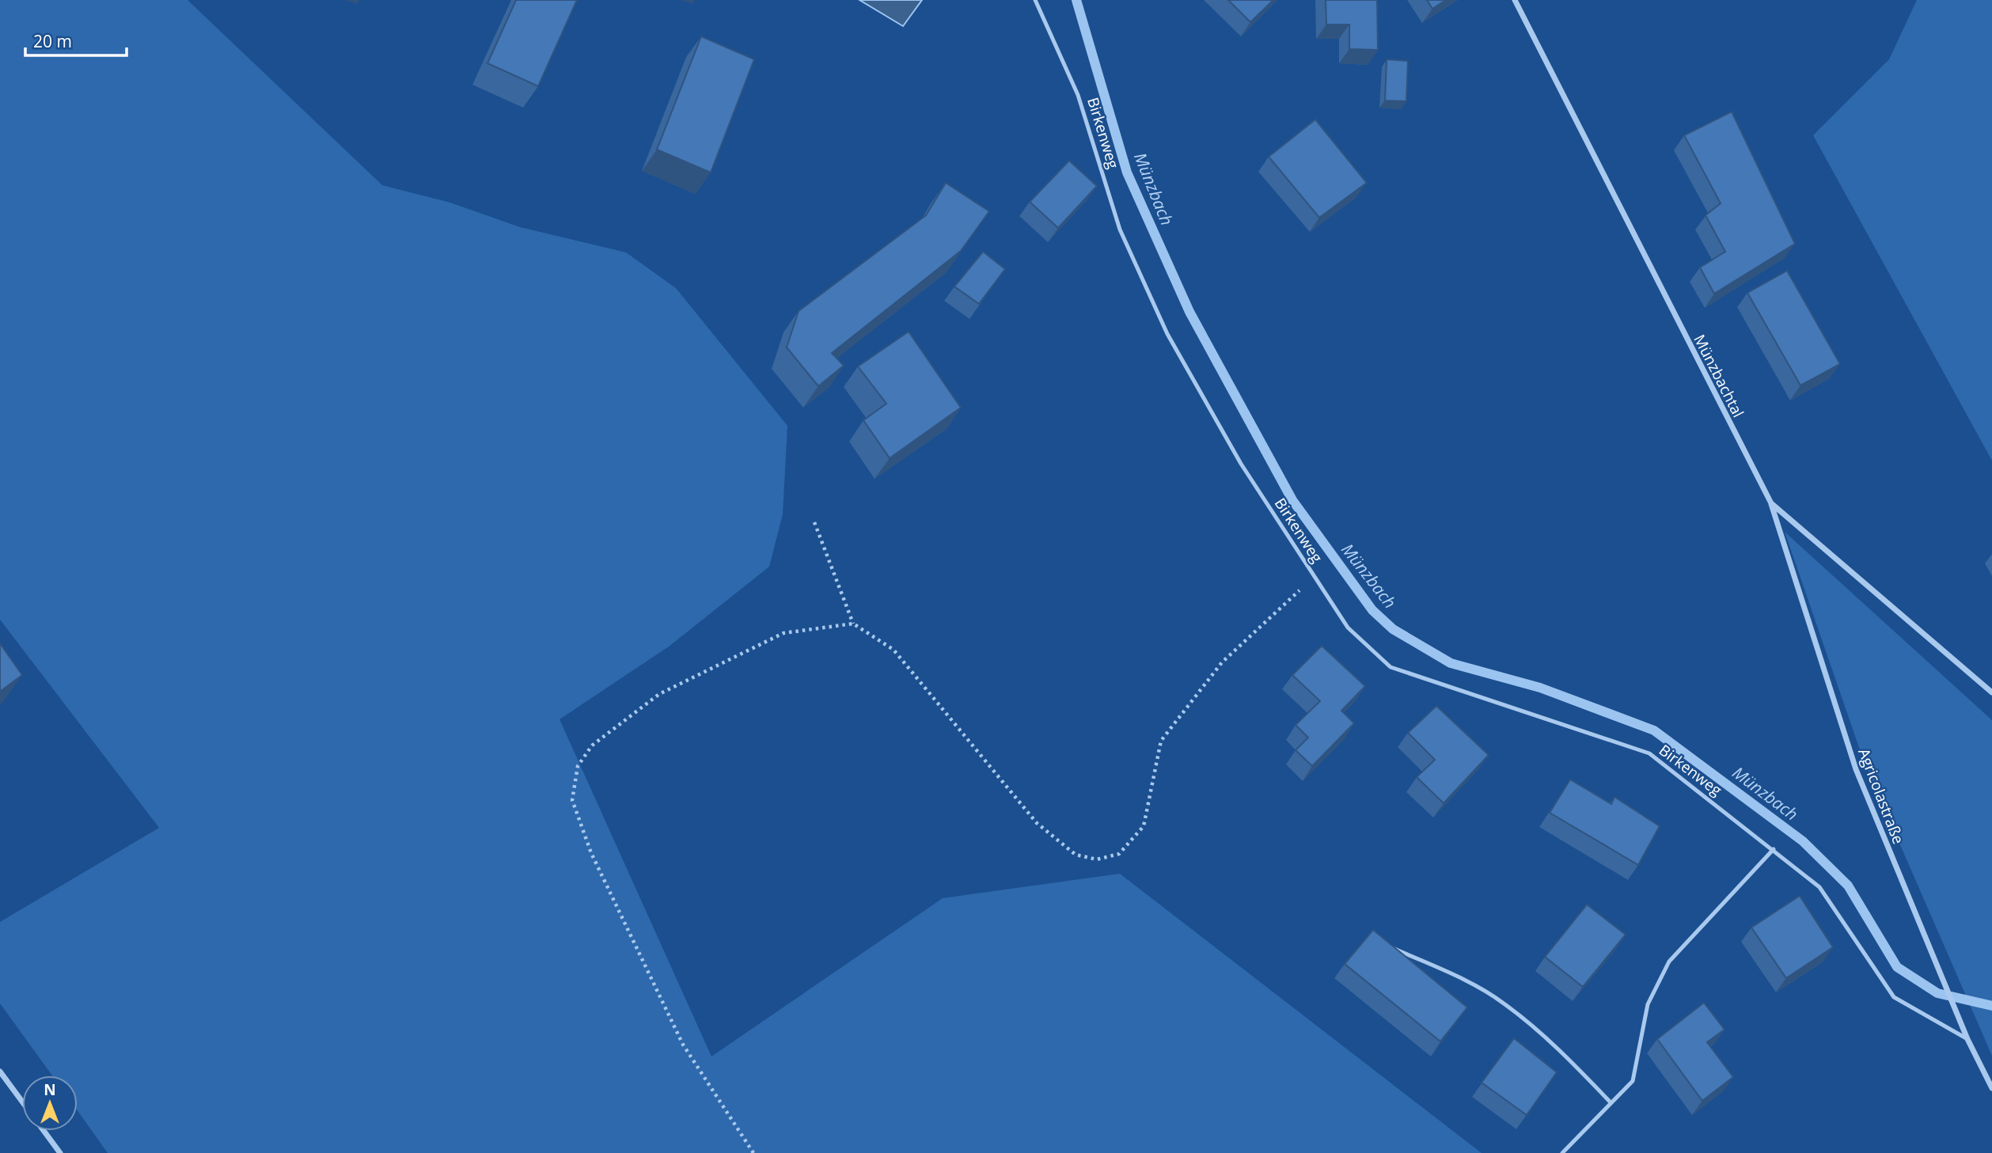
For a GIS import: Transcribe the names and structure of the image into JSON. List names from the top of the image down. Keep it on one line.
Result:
{"streets":{"street":["Münzbachtal","Agricolastraße"],"lane":["Birkenweg"]},"crossings":[["Birkenweg","Agricolastraße"],["Münzbachtal","Agricolastraße"]],"water":["Münzbach"],"scale_bar":"20 m","north":"top"}
